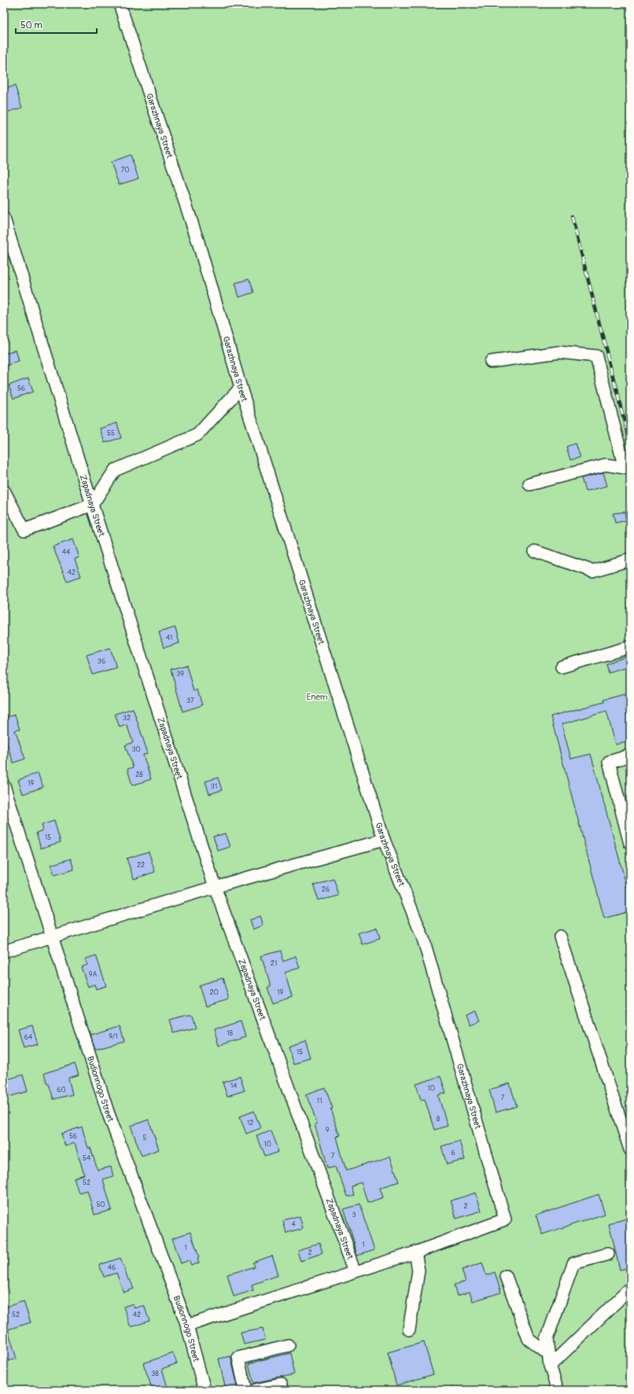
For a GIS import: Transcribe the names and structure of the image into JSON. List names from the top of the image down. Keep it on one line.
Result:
{"streets":{"street":["Garazhnaya Street","Zapadnaya Street","Budionnogo Street"]},"parks":["Enem"],"house_numbers":["70","56","55","44","42","41","36","39","37","32","30","28","19","31","15","22","26","21","9А","20","19","18","9/1","64","15","14","10","60","7","11","8","12","9","56","5","10","6","7","54","52","50","2","3","4","1","1","2","46","52","42","38"],"scale_bar":"50 m"}
